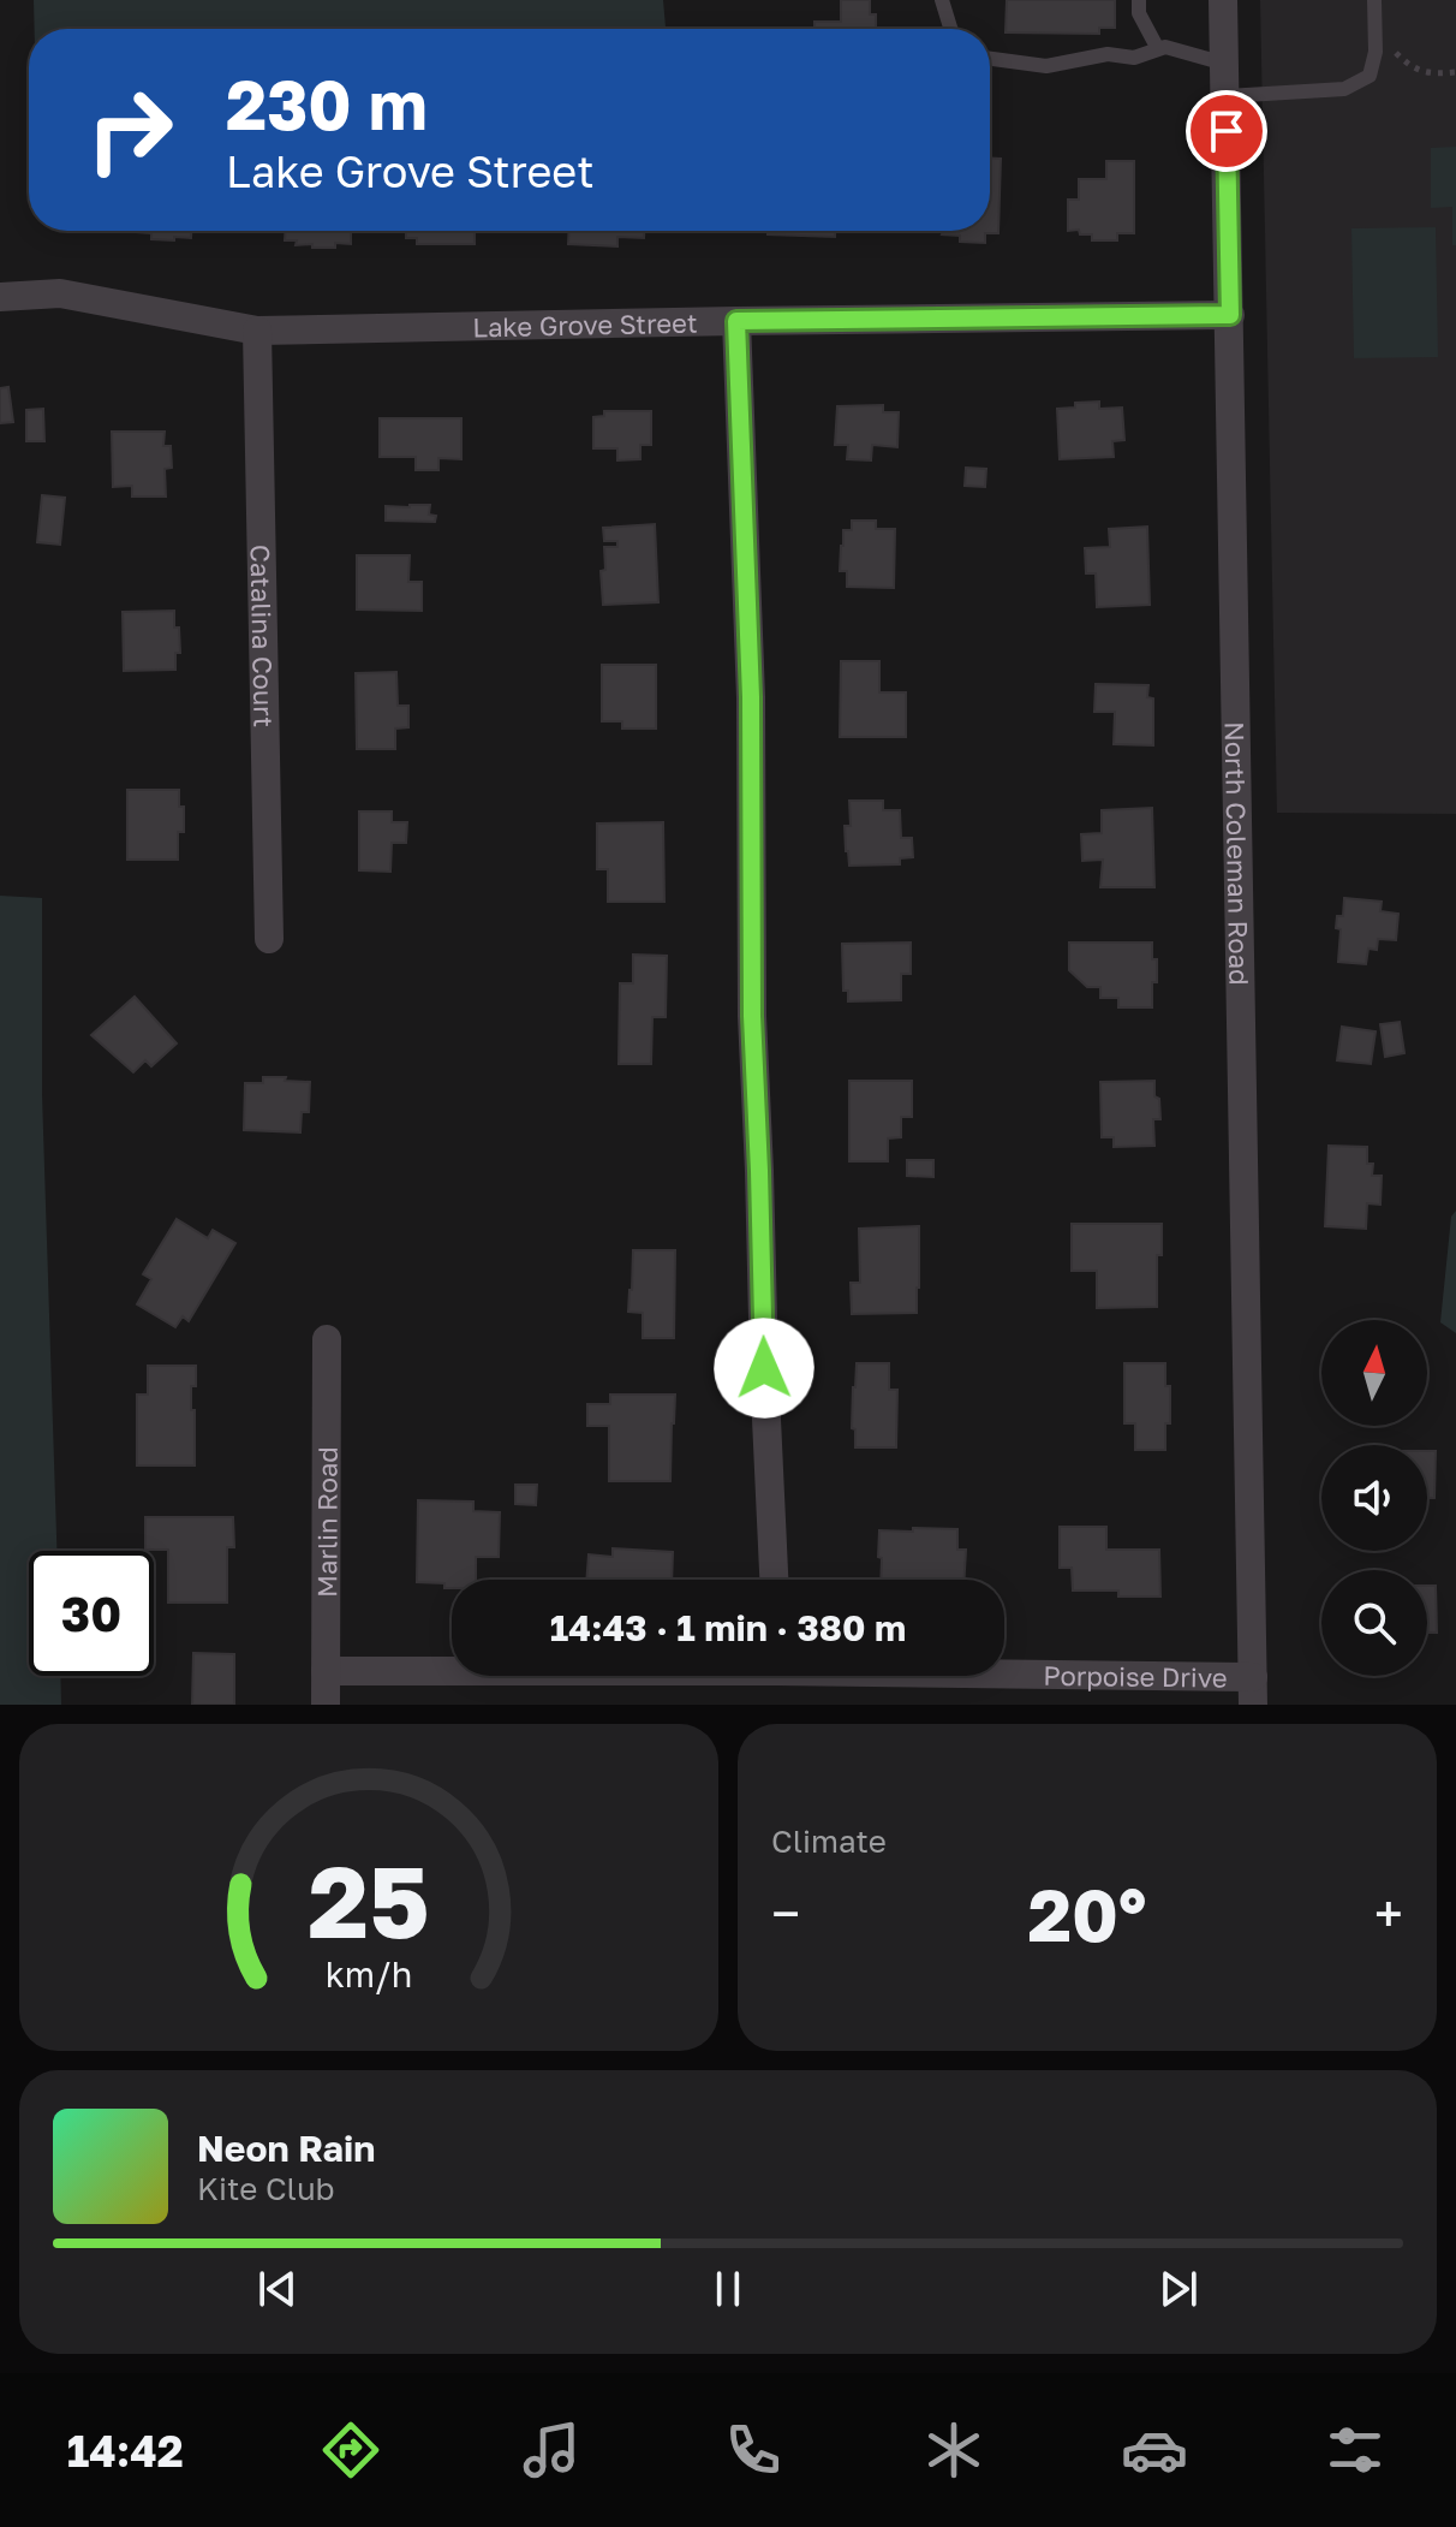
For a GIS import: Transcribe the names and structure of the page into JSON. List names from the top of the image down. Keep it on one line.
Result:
{"streets":{"street":["Lake Grove Street","Catalina Court","North Coleman Road","Marlin Road","Porpoise Drive"]},"crossings":[["Lake Grove Street","Catalina Court"],["Lake Grove Street","North Coleman Road"],["North Coleman Road","Porpoise Drive"],["Marlin Road","Porpoise Drive"]],"north":"top","page":{"turn":["230 m","Lake Grove Street"],"limit":"30","trip":"14:43 · 1 min · 380 m","tile":"Climate","heat":["−","20°","+"],"song":["Neon Rain","Kite Club"],"tabs":"14:42","gauge":["25","km/h"]}}
